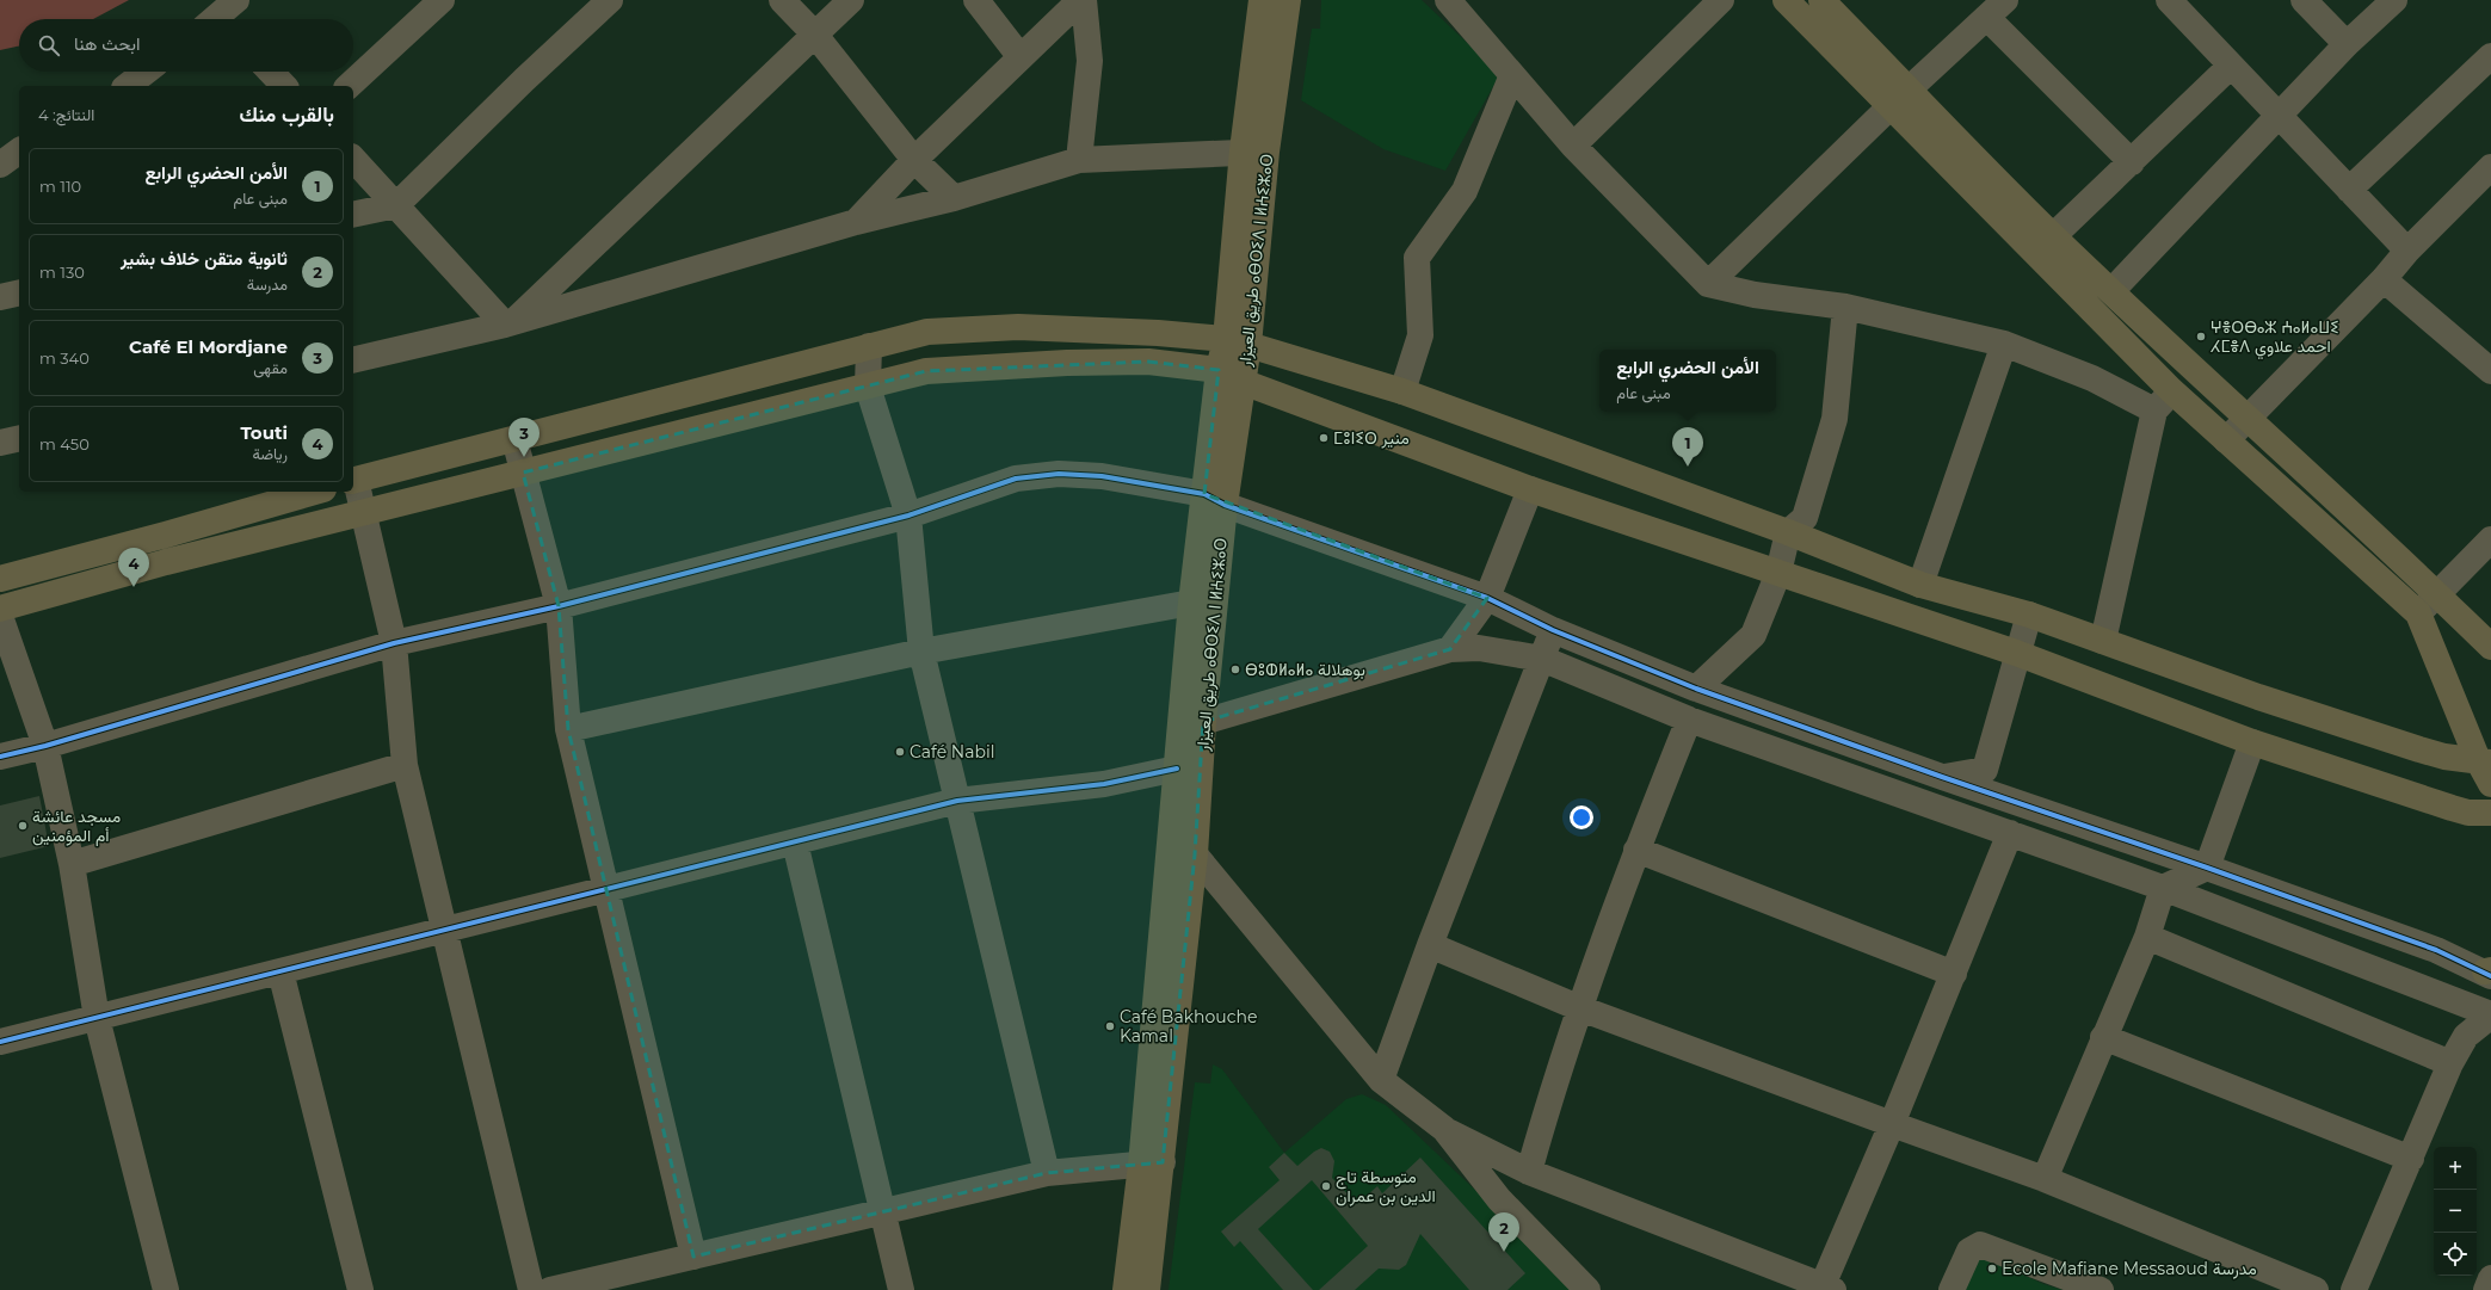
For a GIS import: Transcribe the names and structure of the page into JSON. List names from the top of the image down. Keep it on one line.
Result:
{"streets":{"main road":["طريق العيزار ⴰⴱⵔⵉⴷ ⵏ ⵍⵄⵉⵣⴰⵔ"]},"places":["ⵖⴻⵔⴱⴰⵣ ⵄⴰⵍⴰⵡⵉ ⵃⵎⴻⴷ احمد علاوي","ⵎⵓⵏⵉⵔ منير","ⴱⵓⵀⵍⴰⵍⴰ بوهلالة","Café Nabil","مسجد عائشة أم المؤمنين","Café Bakhouche Kamal","متوسطة تاج الدين بن عمران","Ecole Mafiane Messaoud مدرسة"],"page":{"search":"ابحث هنا","heading":["بالقرب منك","النتائج: 4"],"list":[{"mark":"1","name":"الأمن الحضري الرابع","note":"مبنى عام","value":"110 m"},{"mark":"2","name":"ثانوية متقن خلاف بشير","note":"مدرسة","value":"130 m"},{"mark":"3","name":"Café El Mordjane","note":"مقهى","value":"340 m"},{"mark":"4","name":"Touti","note":"رياضة","value":"450 m"}],"popup":["الأمن الحضري الرابع","مبنى عام"],"pins":["3","1","4","2"],"map_buttons":["+","−"]}}
